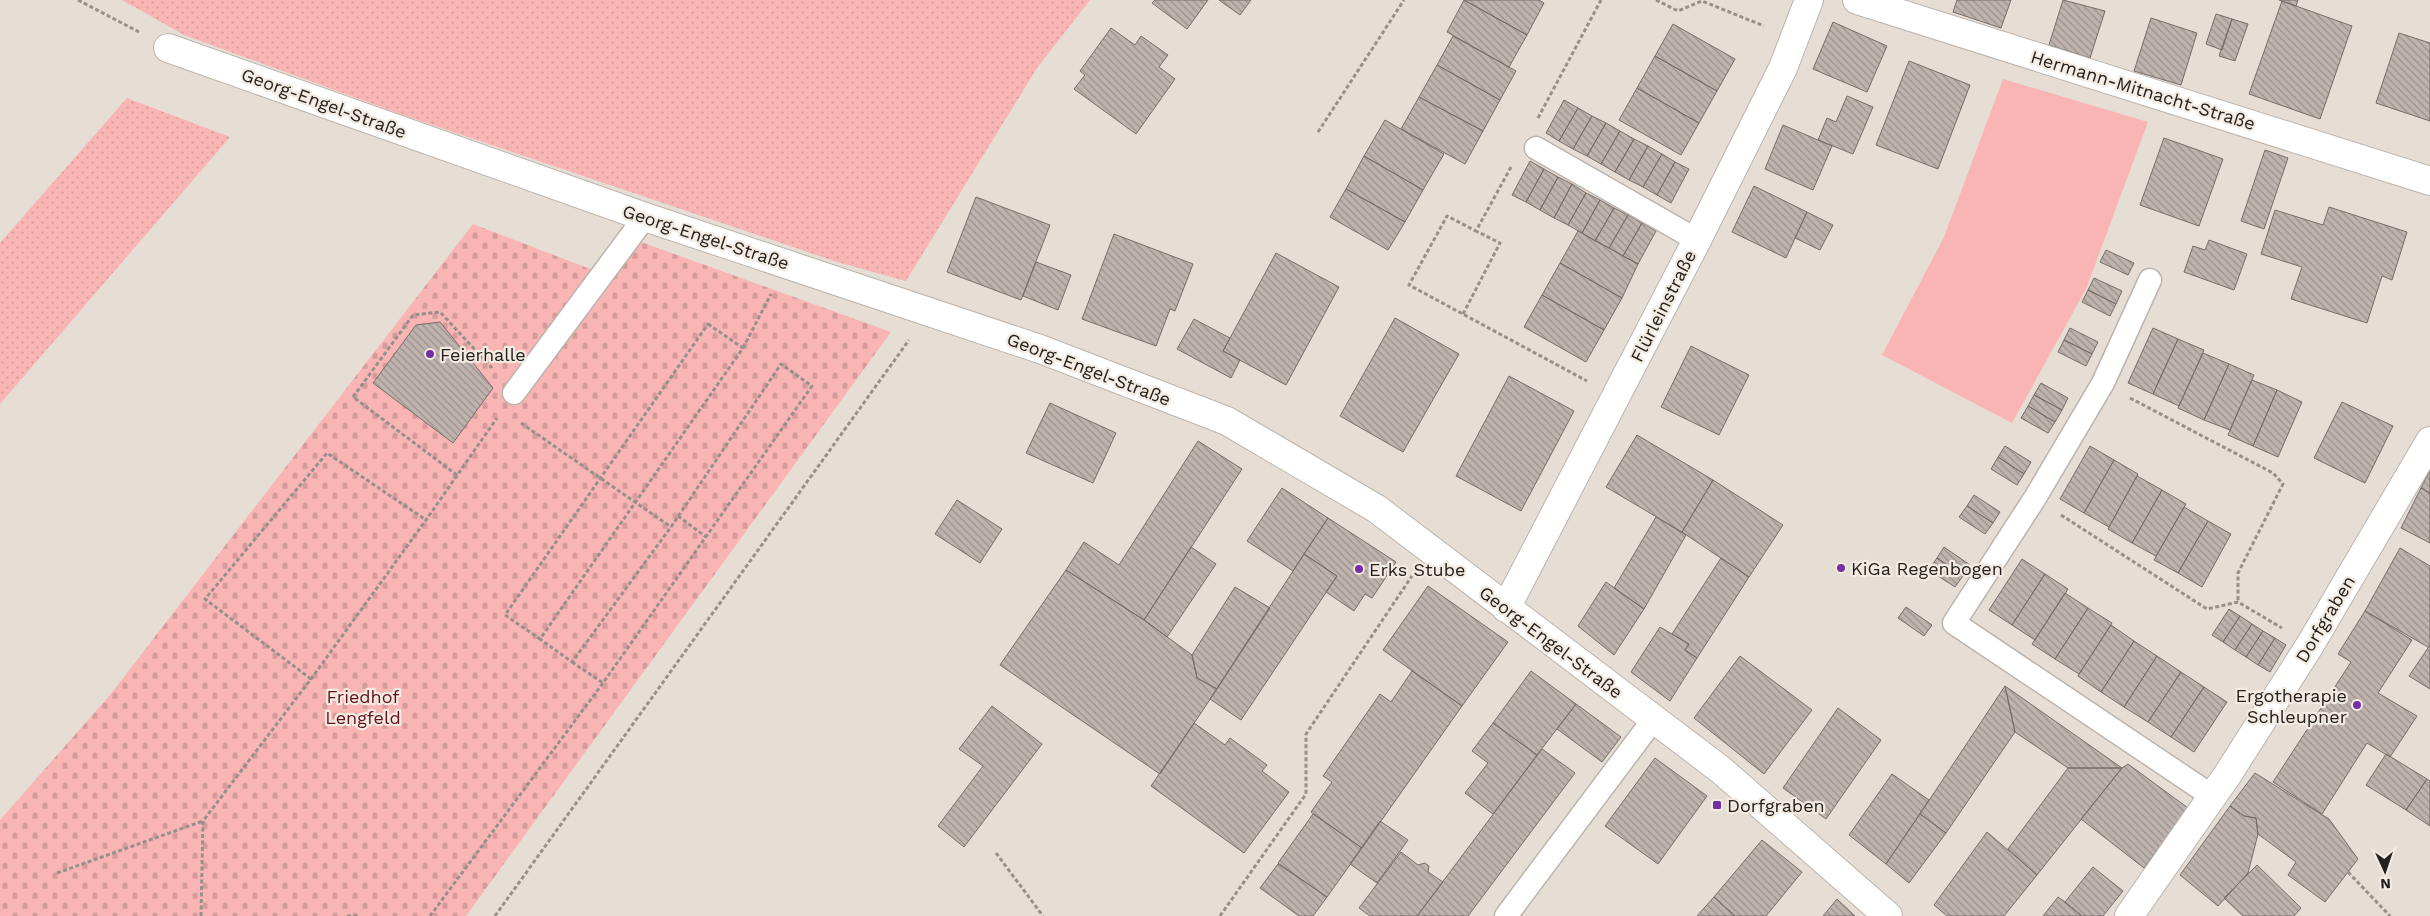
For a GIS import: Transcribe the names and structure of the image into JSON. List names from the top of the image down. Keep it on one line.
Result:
{"streets":{"street":["Hermann-Mitnacht-Straße","Georg-Engel-Straße","Flürleinstraße","Dorfgraben"]},"crossings":[["Georg-Engel-Straße","Flürleinstraße"]],"parks":["Friedhof Lengfeld"],"places":{"other":["Feierhalle","KiGa Regenbogen","Erks Stube","Ergotherapie Schleupner"],"transit":["Dorfgraben"]},"north":"bottom"}
